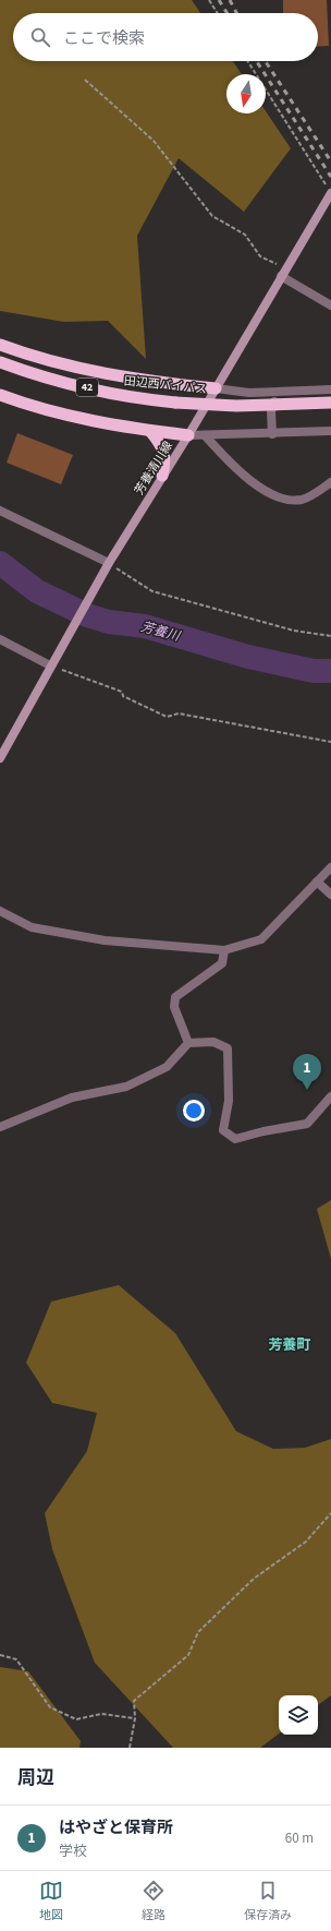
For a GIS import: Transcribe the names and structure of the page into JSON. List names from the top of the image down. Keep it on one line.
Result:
{"streets":{"highway":["田辺西バイパス","42"],"main road":["芳養清川線"]},"districts":["芳養町"],"water":["芳養川"],"north":"bottom","page":{"search":"ここで検索","pins":"1","heading":"周辺","list":[{"mark":"1","name":"はやざと保育所","note":"学校","value":"60 m"}],"nav":["地図","経路","保存済み"]}}
